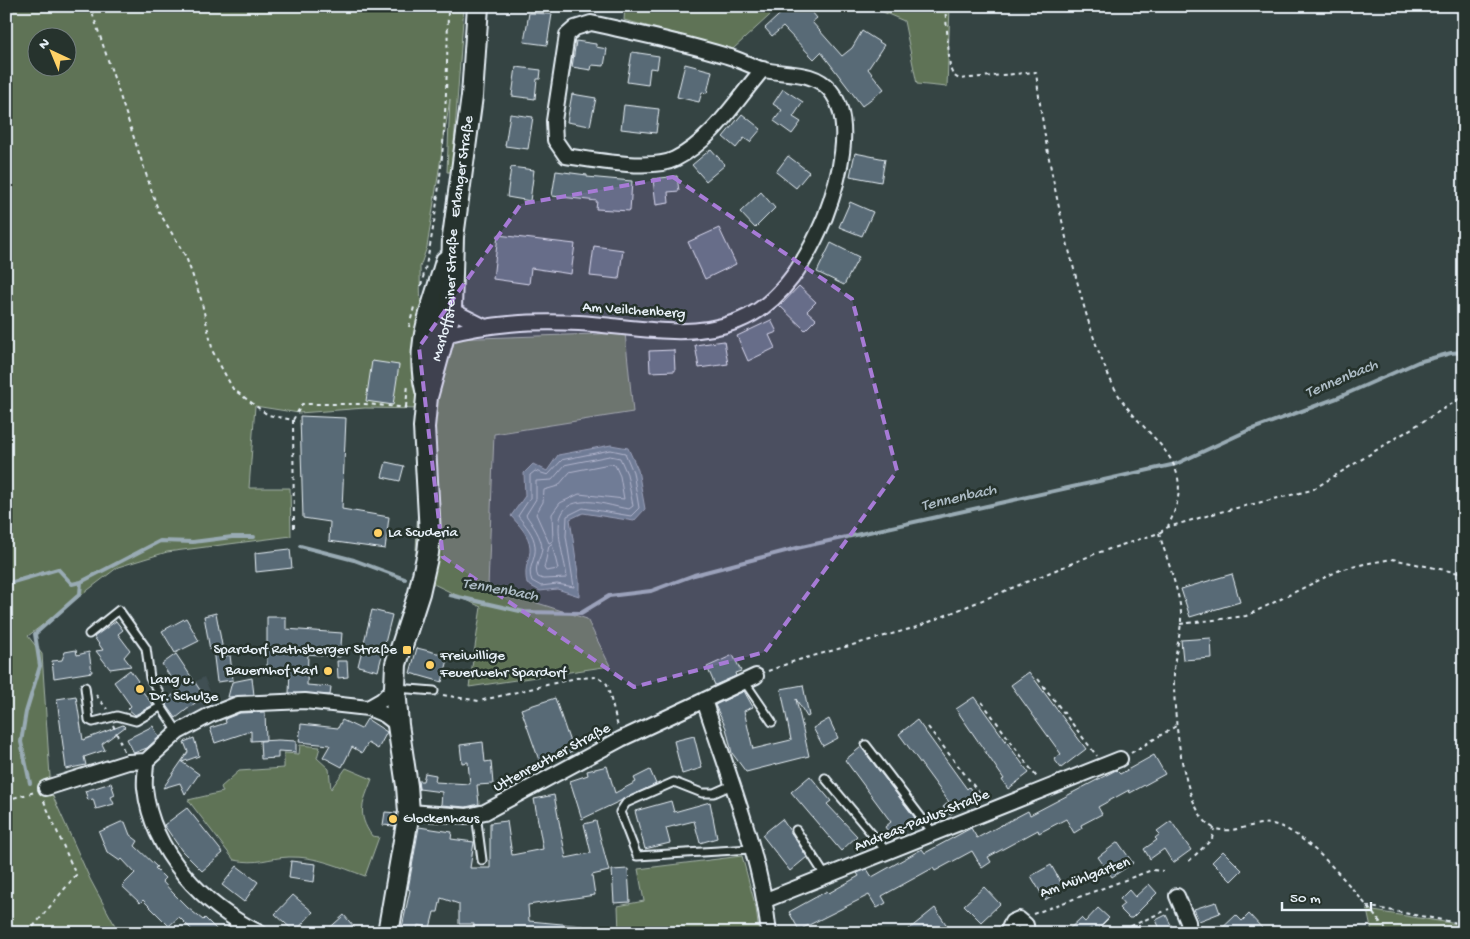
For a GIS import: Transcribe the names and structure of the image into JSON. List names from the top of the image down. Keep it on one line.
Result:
{"streets":{"main road":["Erlanger Straße","Marloffsteiner Straße"],"street":["Am Veilchenberg","Uttenreuther Straße","Andreas-Paulus-Straße"],"path":["Am Mühlgarten"]},"crossings":[["Erlanger Straße","Marloffsteiner Straße"],["Marloffsteiner Straße","Am Veilchenberg"]],"water":["Tennenbach"],"places":{"other":["La Scuderia","Freiwillige Feuerwehr Spardorf","Bauernhof Karl","Lang u. Dr. Schulze","Glockenhaus"],"transit":["Spardorf Rathsberger Straße"]},"scale_bar":"50 m","north":"top left"}
